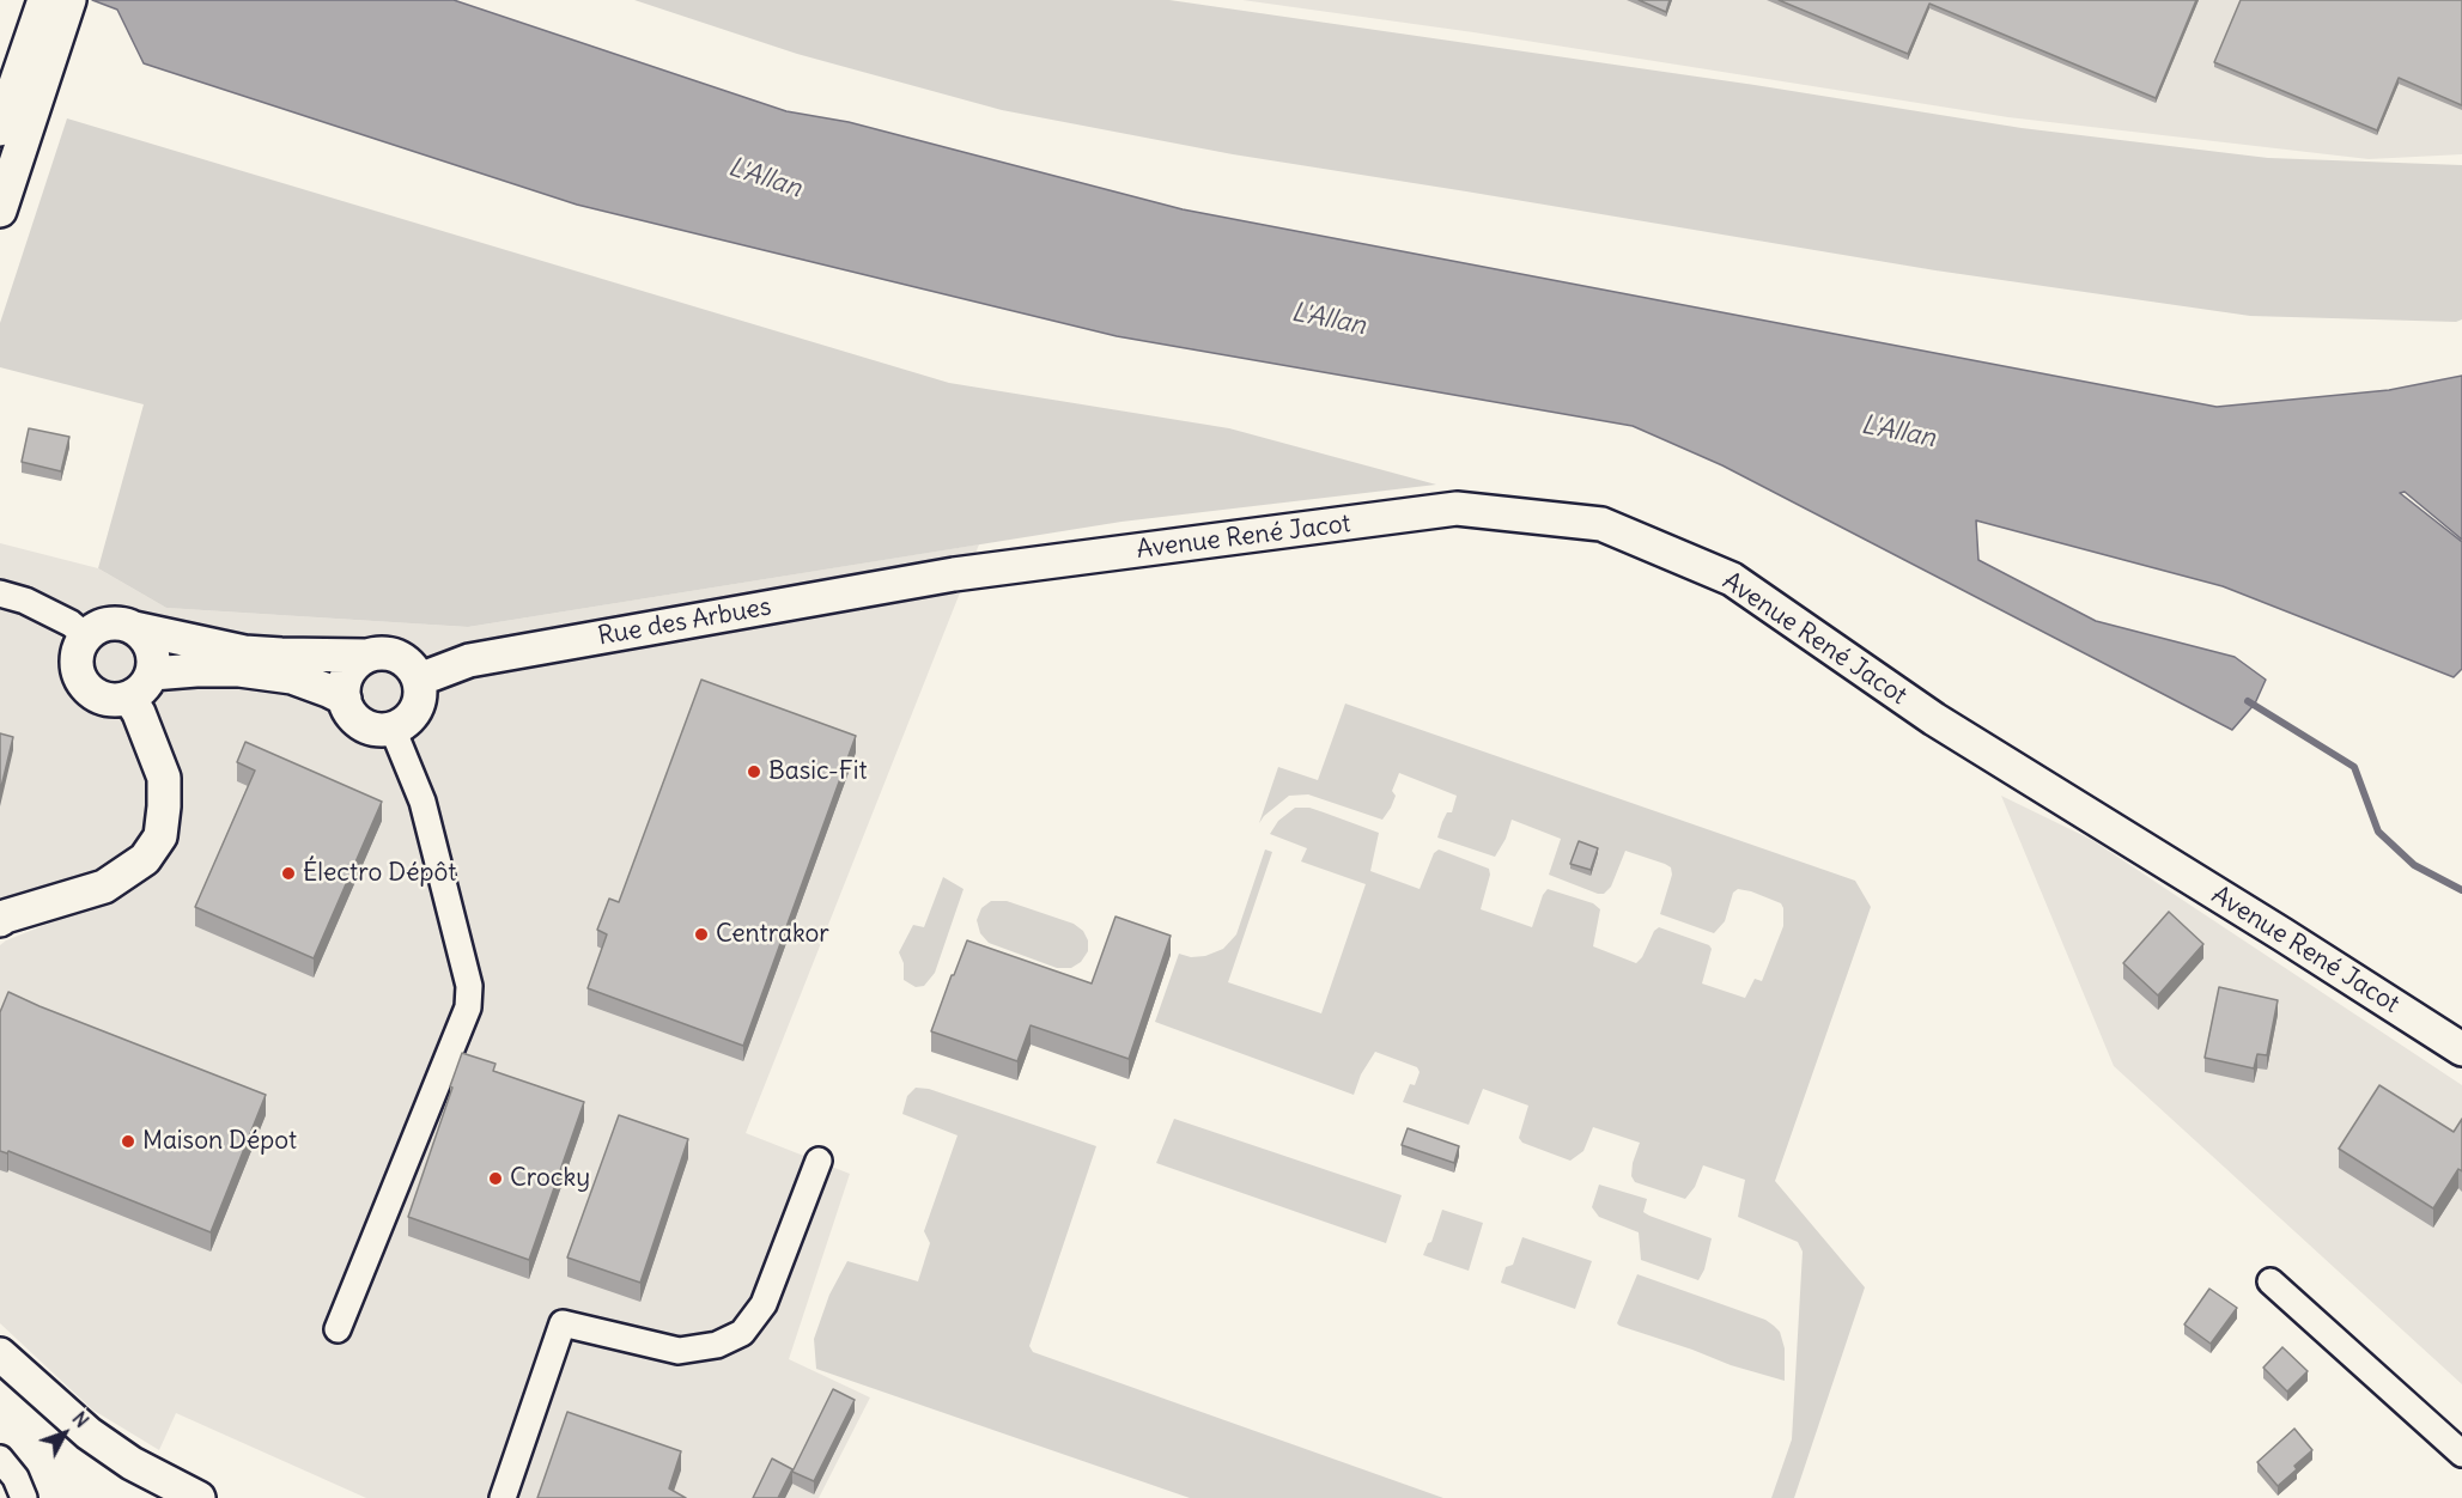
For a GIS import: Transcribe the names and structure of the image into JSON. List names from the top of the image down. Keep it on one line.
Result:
{"streets":{"main road":["Avenue René Jacot","Rue des Arbues"]},"crossings":[["Avenue René Jacot","Rue des Arbues"]],"water":["L'Allan"],"places":["Basic-Fit","Électro Dépôt","Centrakor","Maison Dépot","Crocky"],"north":"top right"}
